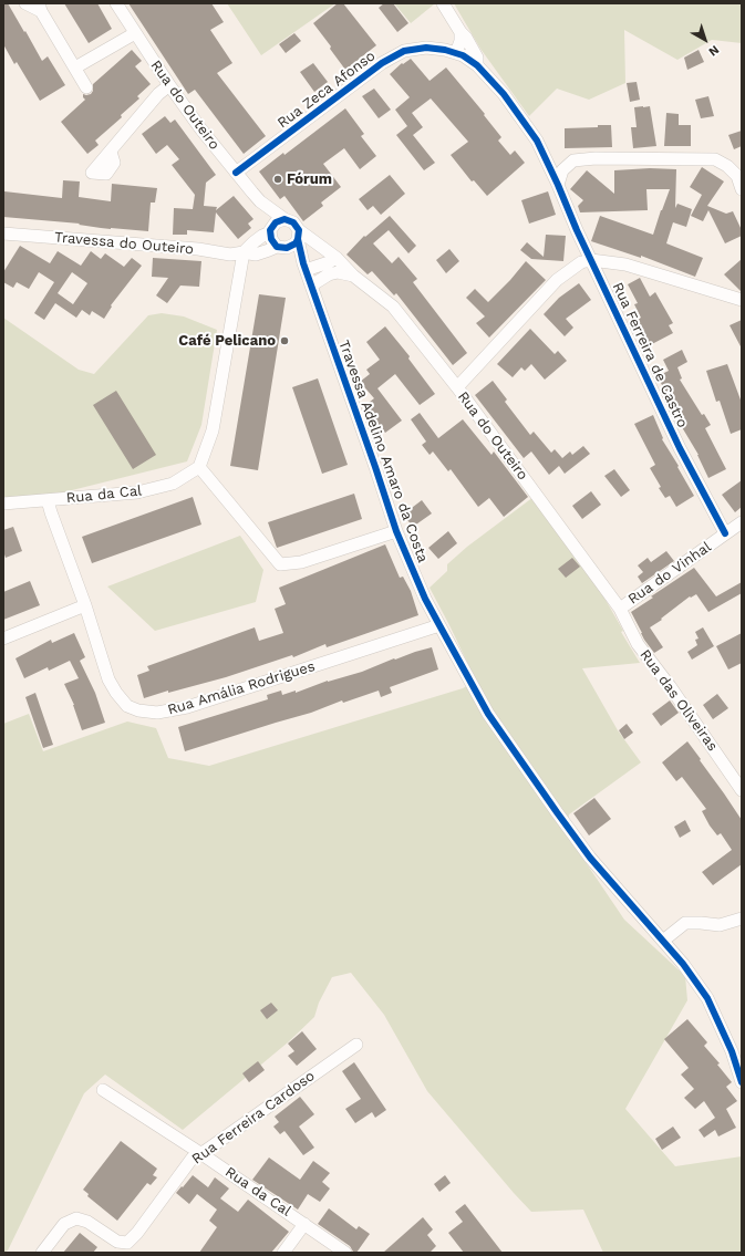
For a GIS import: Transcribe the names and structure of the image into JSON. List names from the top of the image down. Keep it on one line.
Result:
{"streets":{"street":["Rua Zeca Afonso","Rua do Outeiro","Travessa do Outeiro","Rua Ferreira de Castro","Travessa Adelino Amaro da Costa","Rua da Cal","Rua do Vinhal","Rua Amália Rodrigues","Rua das Oliveiras","Rua Ferreira Cardoso"]},"crossings":[["Rua Zeca Afonso","Rua do Outeiro"],["Rua Zeca Afonso","Rua Ferreira de Castro"],["Rua do Outeiro","Travessa do Outeiro"],["Rua do Outeiro","Travessa Adelino Amaro da Costa"],["Rua do Outeiro","Rua do Vinhal"],["Rua do Outeiro","Rua das Oliveiras"],["Travessa do Outeiro","Travessa Adelino Amaro da Costa"],["Rua Ferreira de Castro","Rua do Vinhal"],["Travessa Adelino Amaro da Costa","Rua Amália Rodrigues"],["Rua da Cal","Rua Amália Rodrigues"],["Rua da Cal","Rua Ferreira Cardoso"],["Rua do Vinhal","Rua das Oliveiras"]],"places":["Fórum","Café Pelicano"],"north":"bottom right"}
